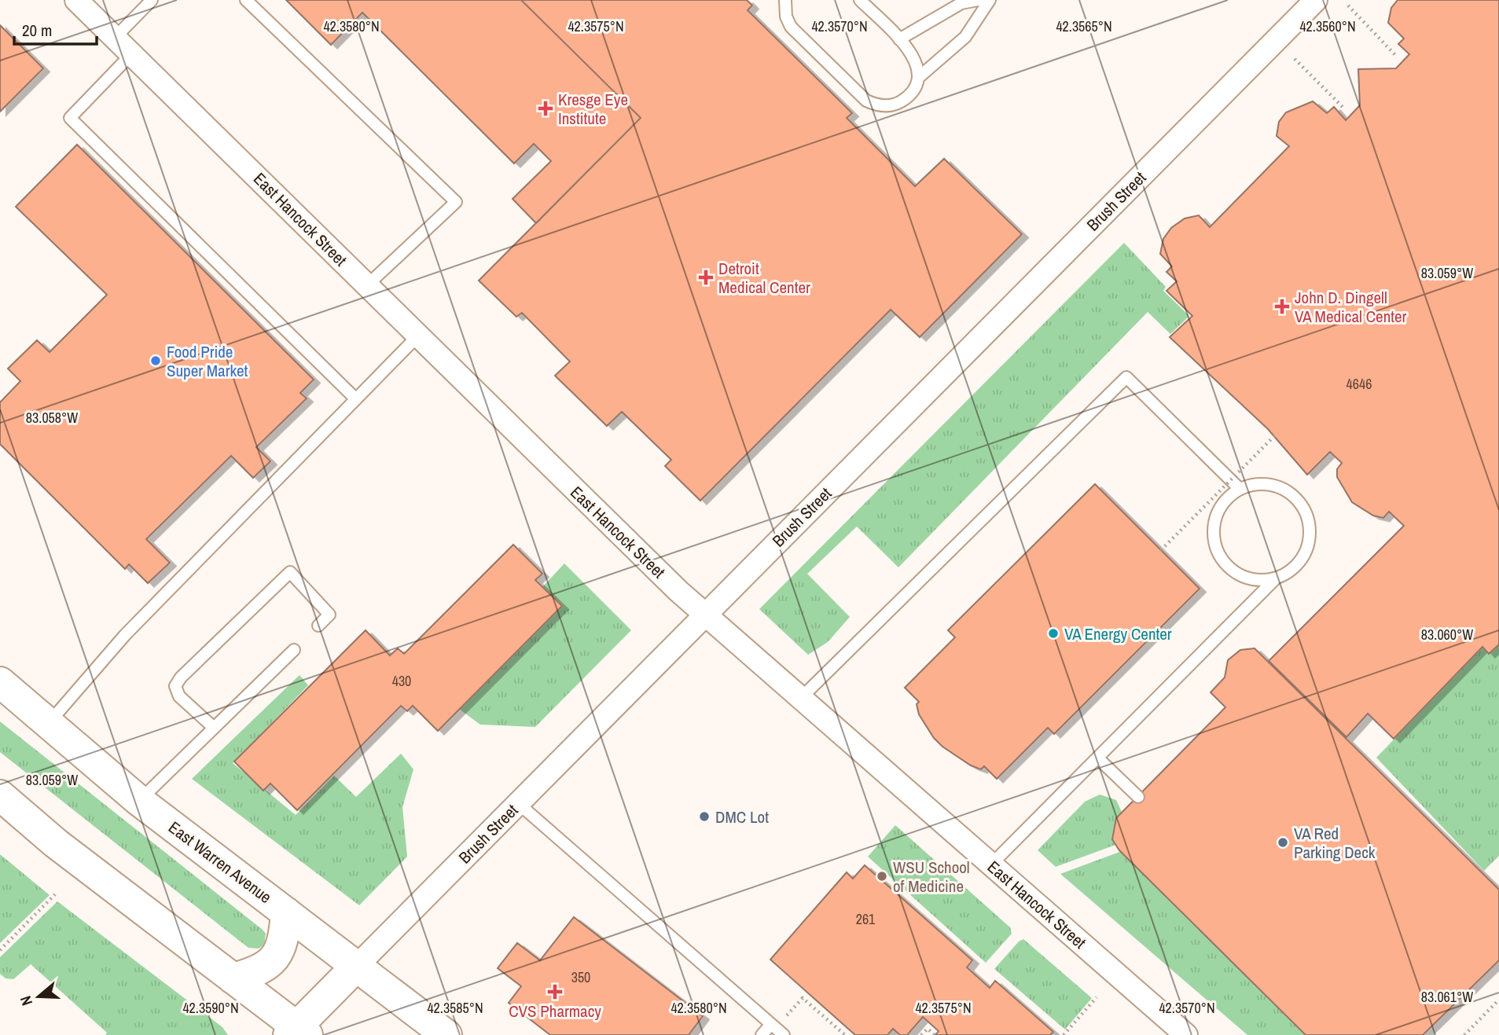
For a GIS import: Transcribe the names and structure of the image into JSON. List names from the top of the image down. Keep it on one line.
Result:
{"streets":{"main road":["Brush Street","East Warren Avenue"],"street":["East Hancock Street"]},"crossings":[["Brush Street","East Hancock Street"],["Brush Street","East Warren Avenue"]],"places":{"health":["Kresge Eye Institute","Detroit Medical Center","John D. Dingell VA Medical Center","CVS Pharmacy"],"other":["Food Pride Super Market","VA Energy Center","DMC Lot","VA Red Parking Deck","WSU School of Medicine"]},"house_numbers":["4646","430","261","350"],"scale_bar":"20 m","north":"left","coordinates":["42.3560°N","42.3580°N","42.3575°N","42.3570°N","42.3565°N","83.059°W","83.058°W","83.060°W","83.061°W","42.3590°N","42.3585°N"]}
